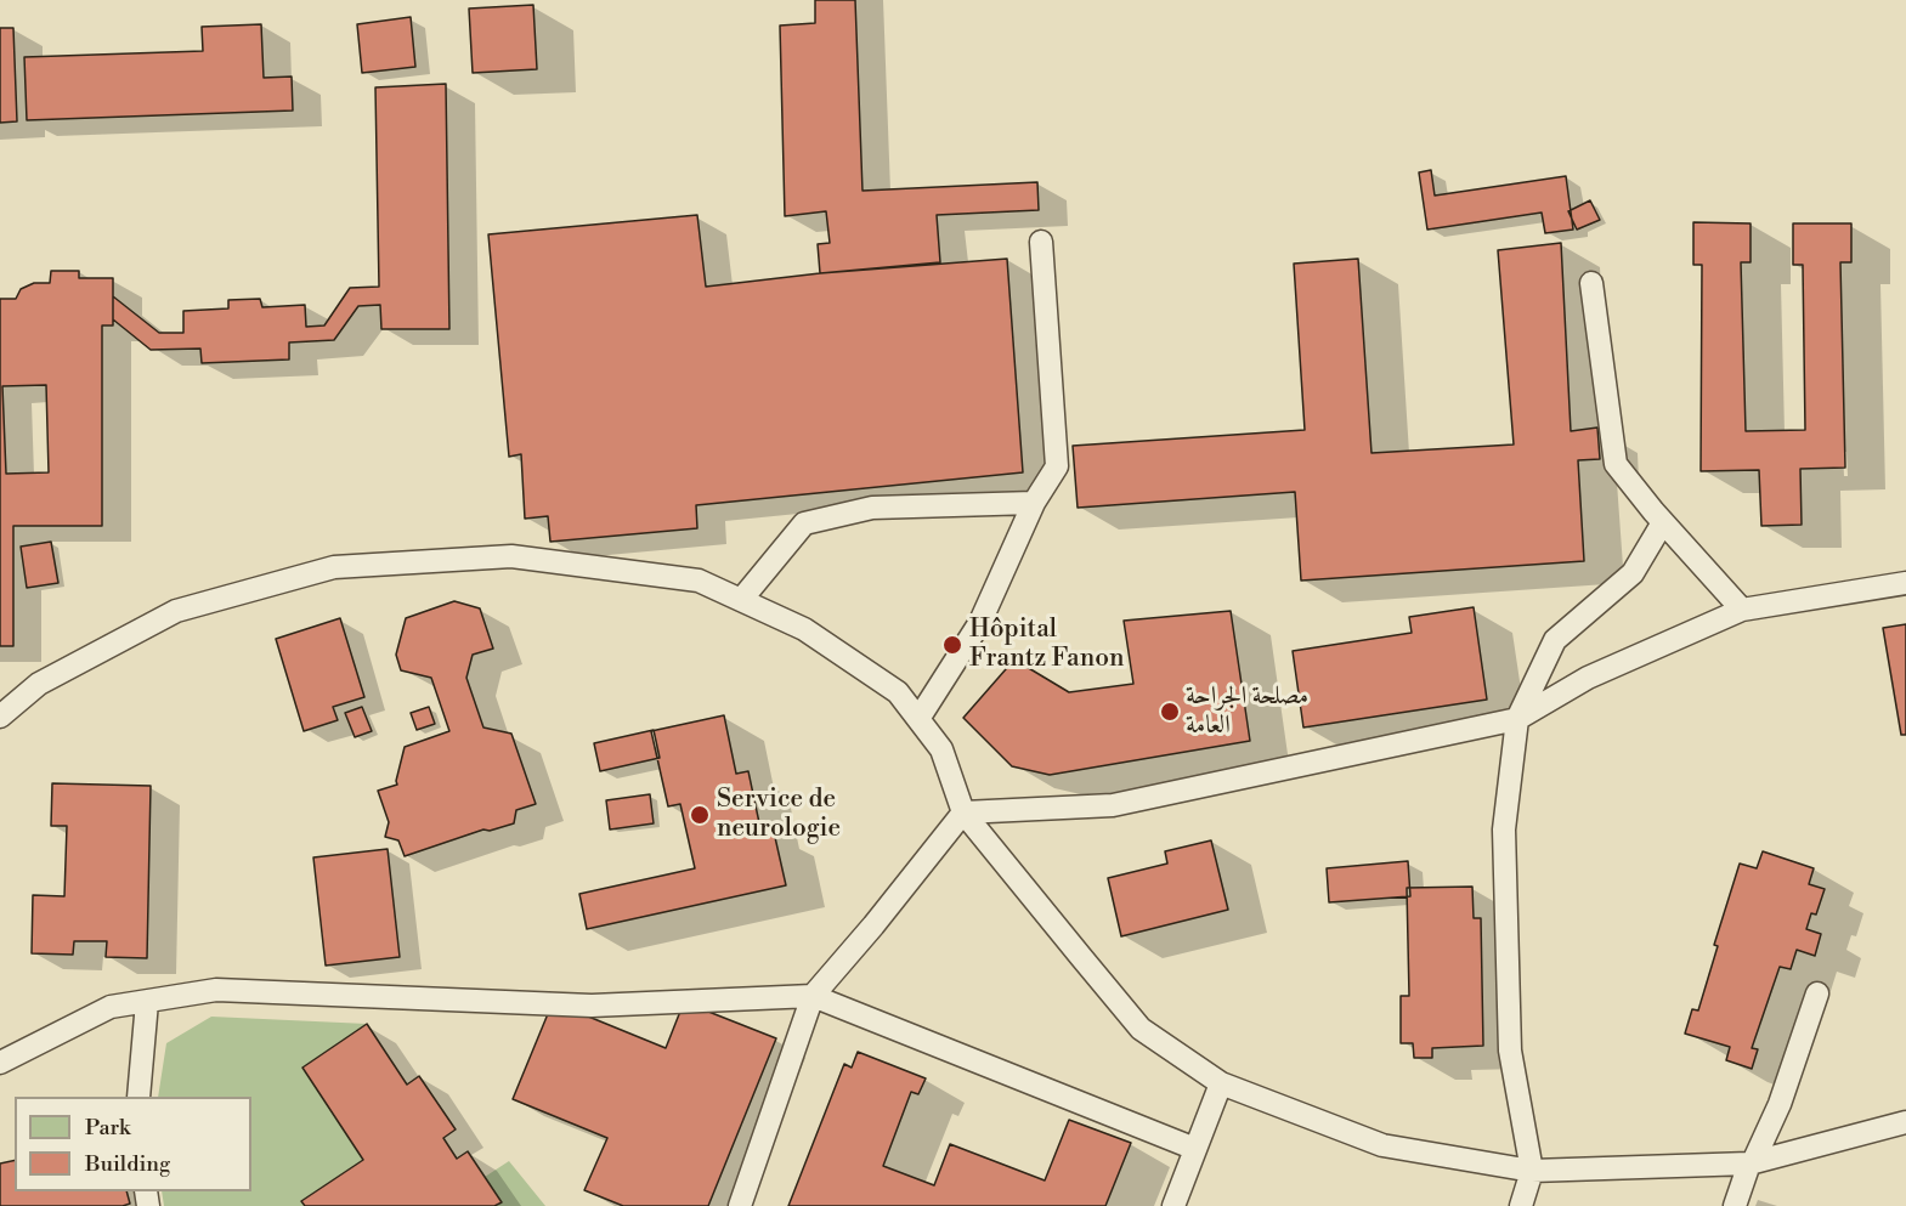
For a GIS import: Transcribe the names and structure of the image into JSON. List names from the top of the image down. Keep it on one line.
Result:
{"places":["Hôpital Frantz Fanon","مصلحة الجراحة العامة","Service de neurologie"],"legend":["Park","Building"]}
